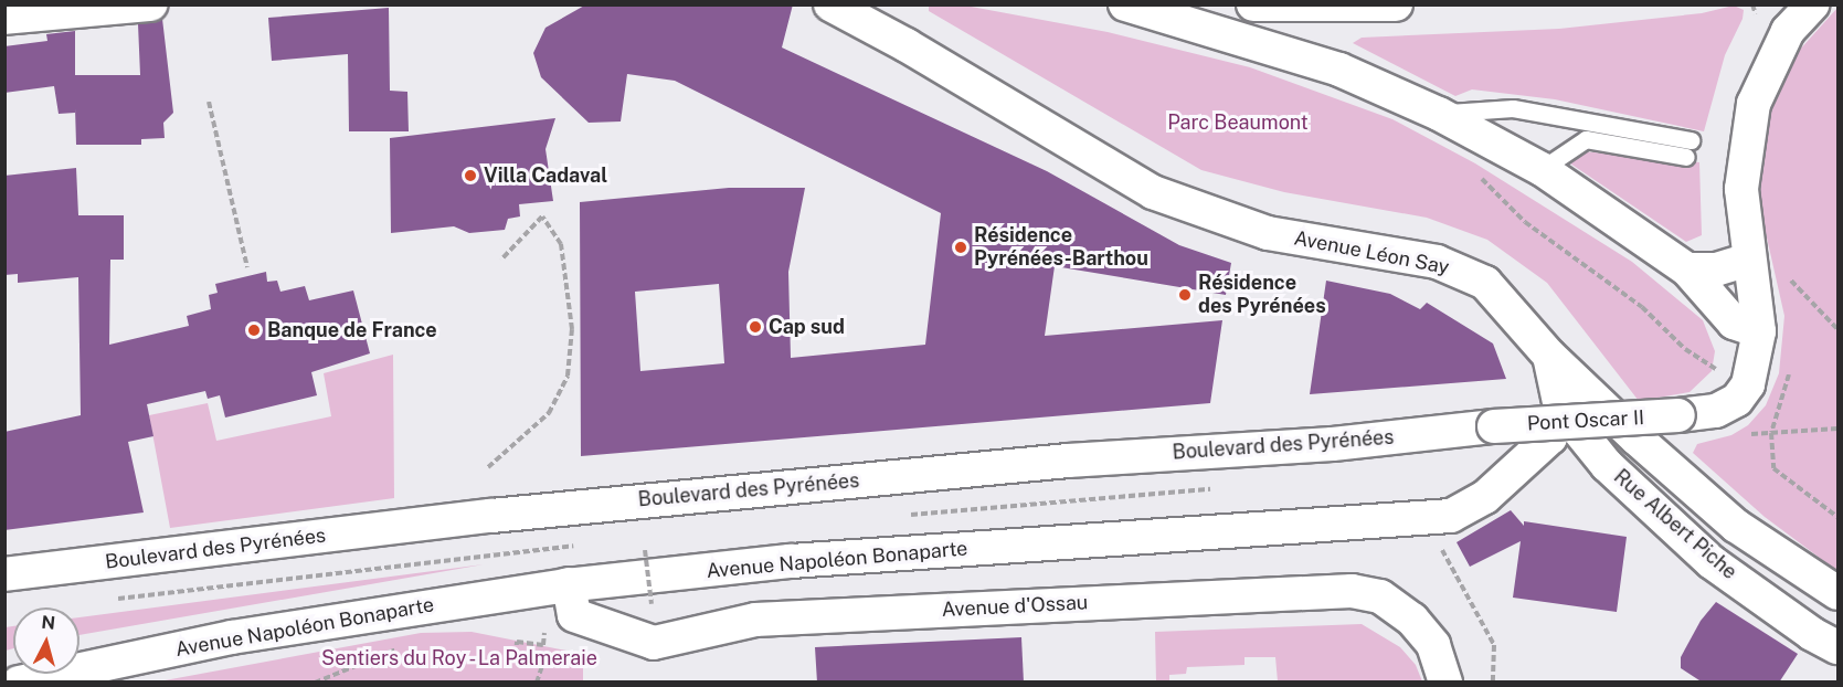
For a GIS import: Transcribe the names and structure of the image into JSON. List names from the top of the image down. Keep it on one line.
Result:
{"streets":{"street":["Avenue Léon Say","Pont Oscar II","Boulevard des Pyrénées","Rue Albert Piche","Avenue Napoléon Bonaparte","Avenue d'Ossau"]},"crossings":[["Pont Oscar II","Boulevard des Pyrénées"],["Rue Albert Piche","Avenue Napoléon Bonaparte"],["Avenue Napoléon Bonaparte","Avenue d'Ossau"]],"parks":["Parc Beaumont","Sentiers du Roy - La Palmeraie"],"places":["Villa Cadaval","Résidence Pyrénées-Barthou","Résidence des Pyrénées","Cap sud","Banque de France"],"north":"top"}
